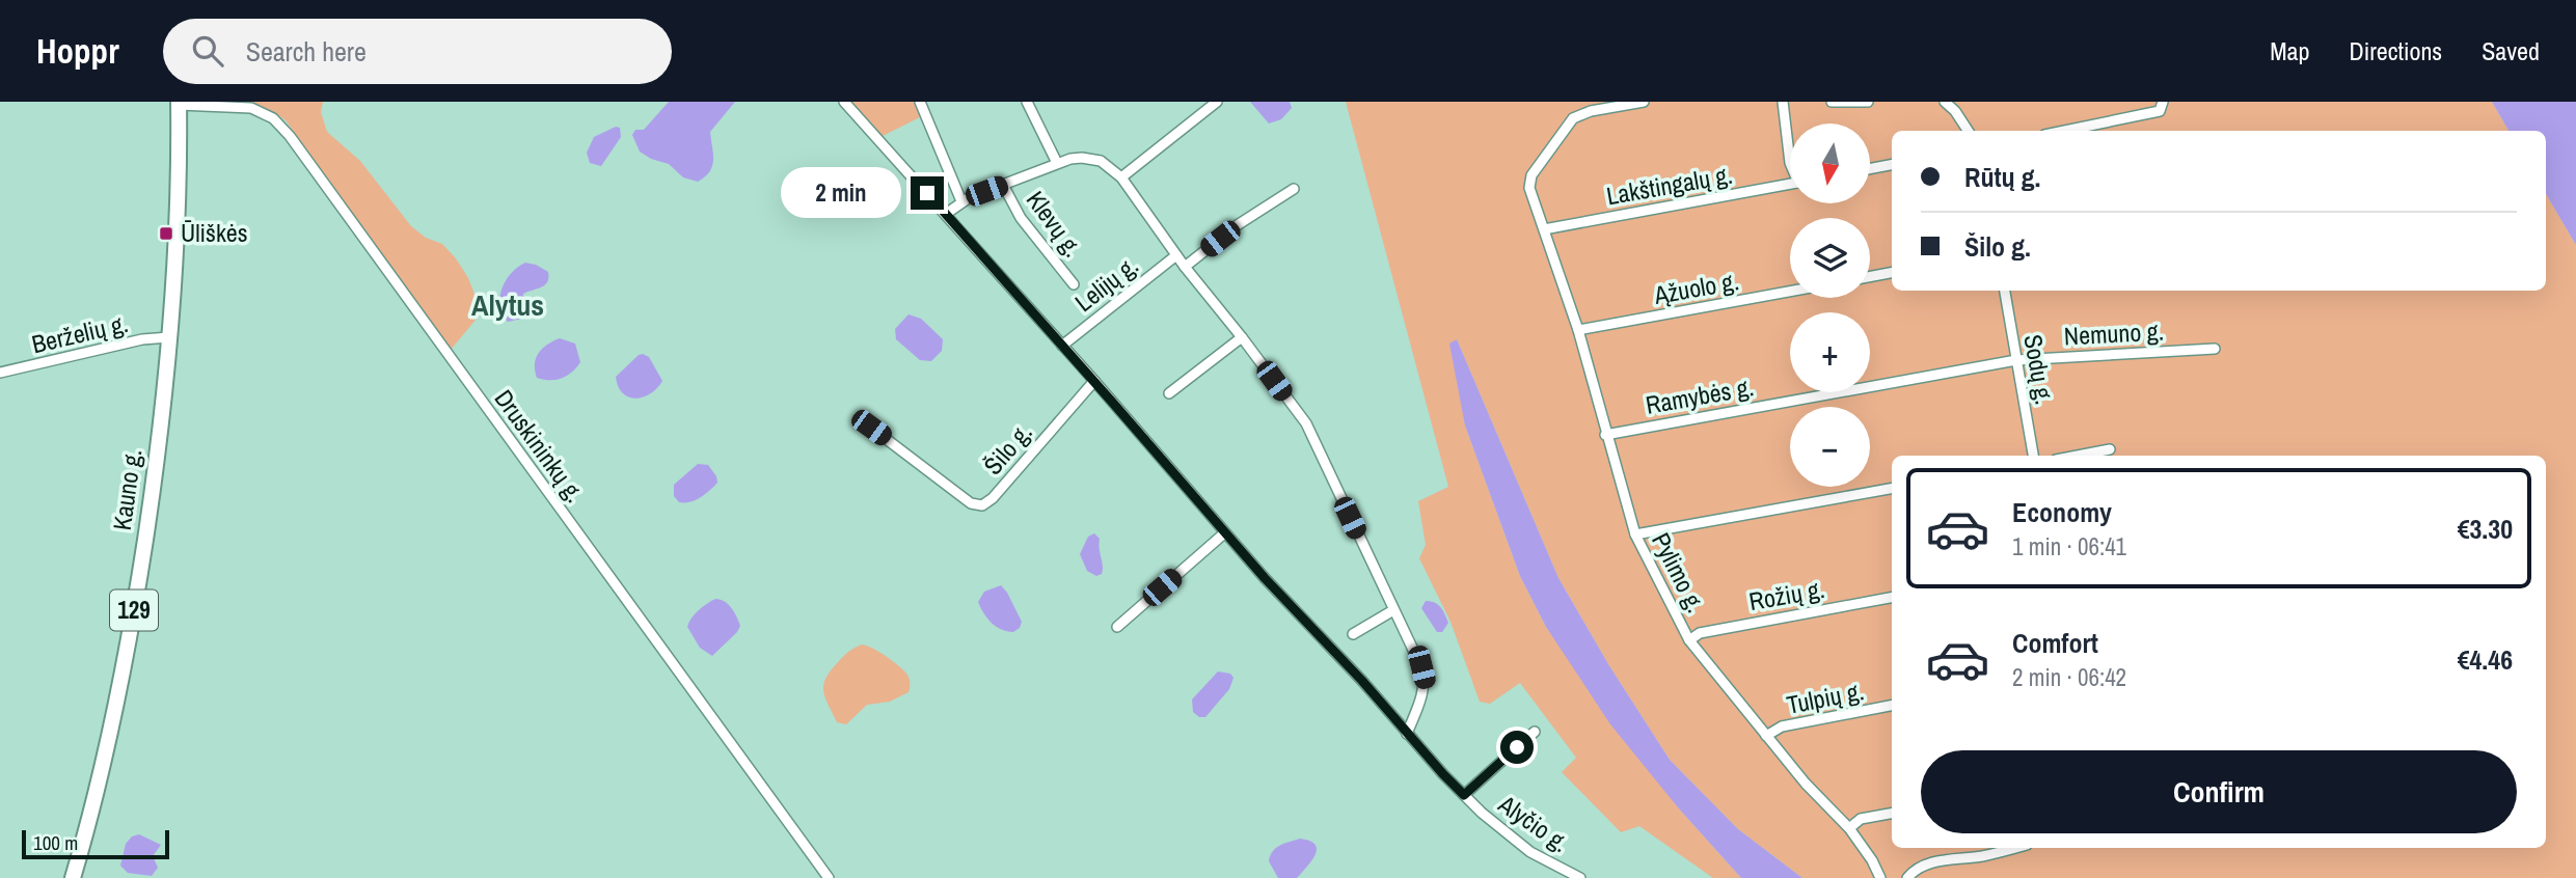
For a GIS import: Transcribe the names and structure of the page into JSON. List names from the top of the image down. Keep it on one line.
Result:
{"streets":{"main road":["Kauno g.","129"],"street":["Lakštingalų g.","Klevų g.","Lelijų g.","Ąžuolo g.","Berželių g.","Nemuno g.","Sodų g.","Ramybės g.","Druskininkų g.","Šilo g.","Pylimo g.","Rožių g.","Tulpių g.","Alyčio g."]},"crossings":[["Lakštingalų g.","Pylimo g."],["Ąžuolo g.","Pylimo g."],["Berželių g.","Kauno g."],["Nemuno g.","Sodų g."],["Nemuno g.","Ramybės g."],["Sodų g.","Ramybės g."],["Ramybės g.","Pylimo g."],["Druskininkų g.","Kauno g."],["Pylimo g.","Rožių g."],["Pylimo g.","Tulpių g."]],"districts":["Alytus"],"places":{"transit":["Ūliškės"]},"scale_bar":"100 m","north":"bottom","page":{"header":"Hoppr","search":"Search here","nav":["Map","Directions","Saved"],"map_buttons":["+","−"],"banner":["Rūtų g.","Šilo g."],"bubble":"2 min","list":[{"name":"Economy","note":"1 min · 06:41","value":"€3.30"},{"name":"Comfort","note":"2 min · 06:42","value":"€4.46"}],"buttons":"Confirm","scale":"100 m"}}
